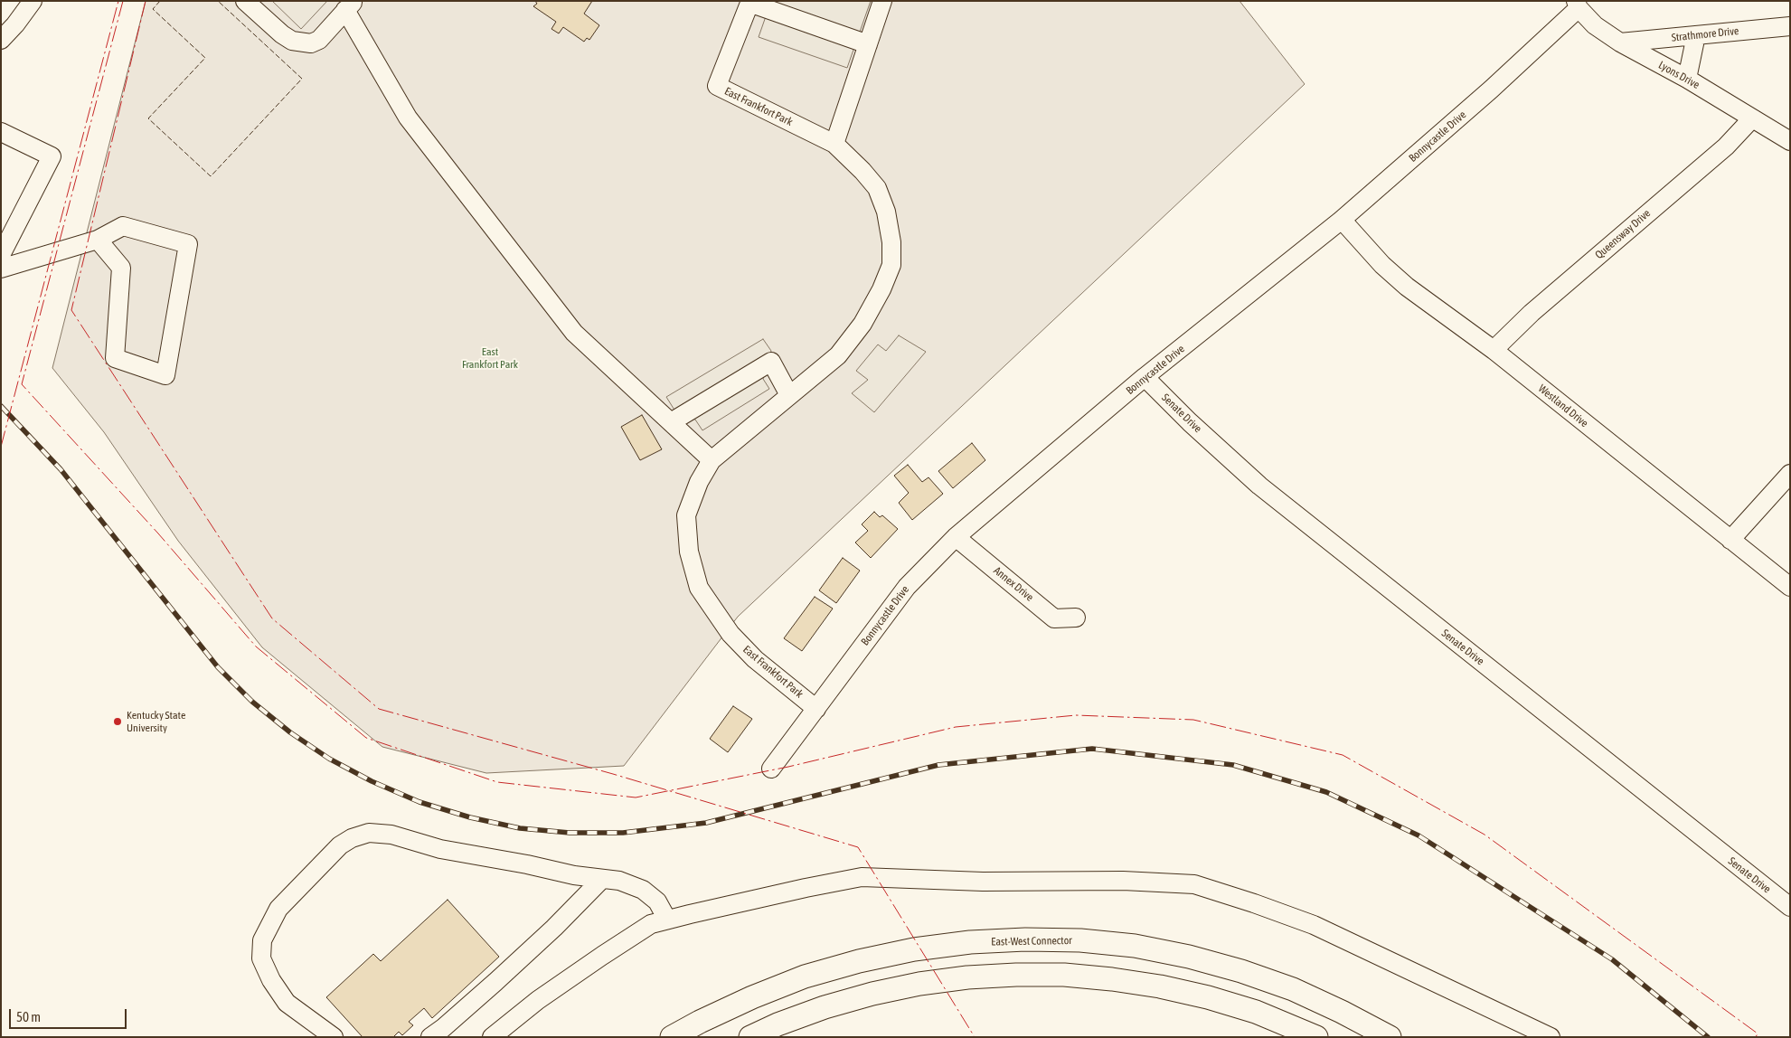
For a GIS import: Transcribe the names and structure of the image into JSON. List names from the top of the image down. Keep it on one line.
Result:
{"streets":{"main road":["East-West Connector"],"street":["Strathmore Drive","Lyons Drive","East Frankfort Park","Bonnycastle Drive","Queensway Drive","Westland Drive","Senate Drive","Annex Drive"]},"crossings":[["Strathmore Drive","Lyons Drive"],["Lyons Drive","Bonnycastle Drive"],["Lyons Drive","Queensway Drive"],["East Frankfort Park","Bonnycastle Drive"],["Bonnycastle Drive","Westland Drive"],["Bonnycastle Drive","Senate Drive"],["Bonnycastle Drive","Annex Drive"],["Queensway Drive","Westland Drive"]],"parks":["East Frankfort Park"],"places":["Kentucky State University"],"scale_bar":"50 m"}
